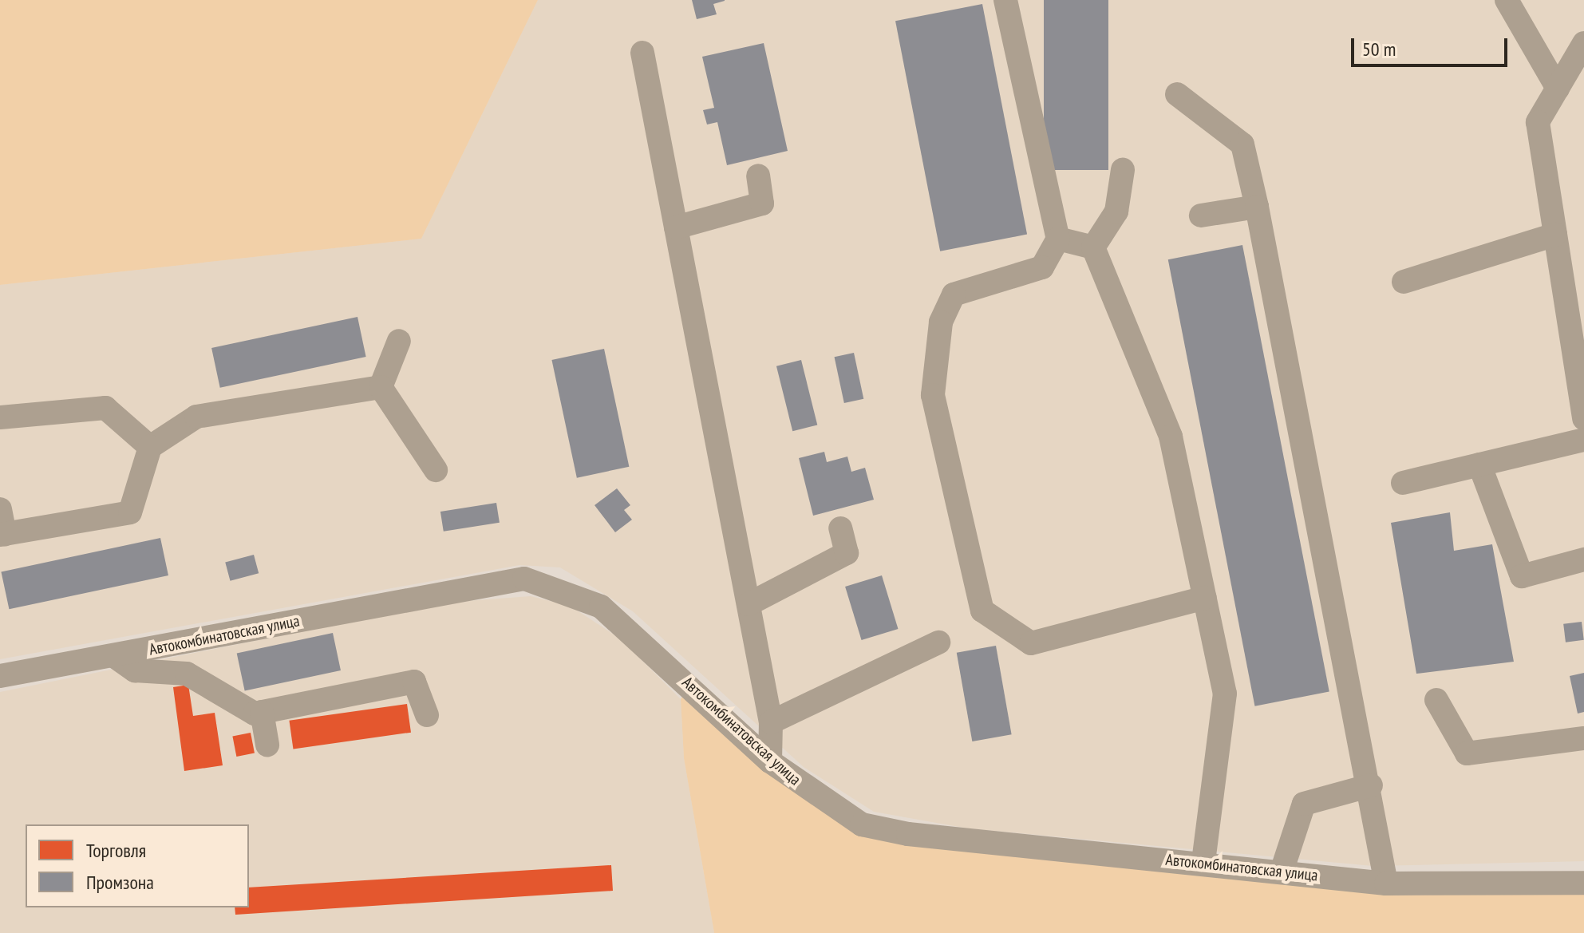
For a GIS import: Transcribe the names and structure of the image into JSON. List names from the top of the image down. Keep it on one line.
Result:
{"streets":{"street":["Автокомбинатовская улица"]},"legend":["Торговля","Промзона"],"scale_bar":"50 m"}
